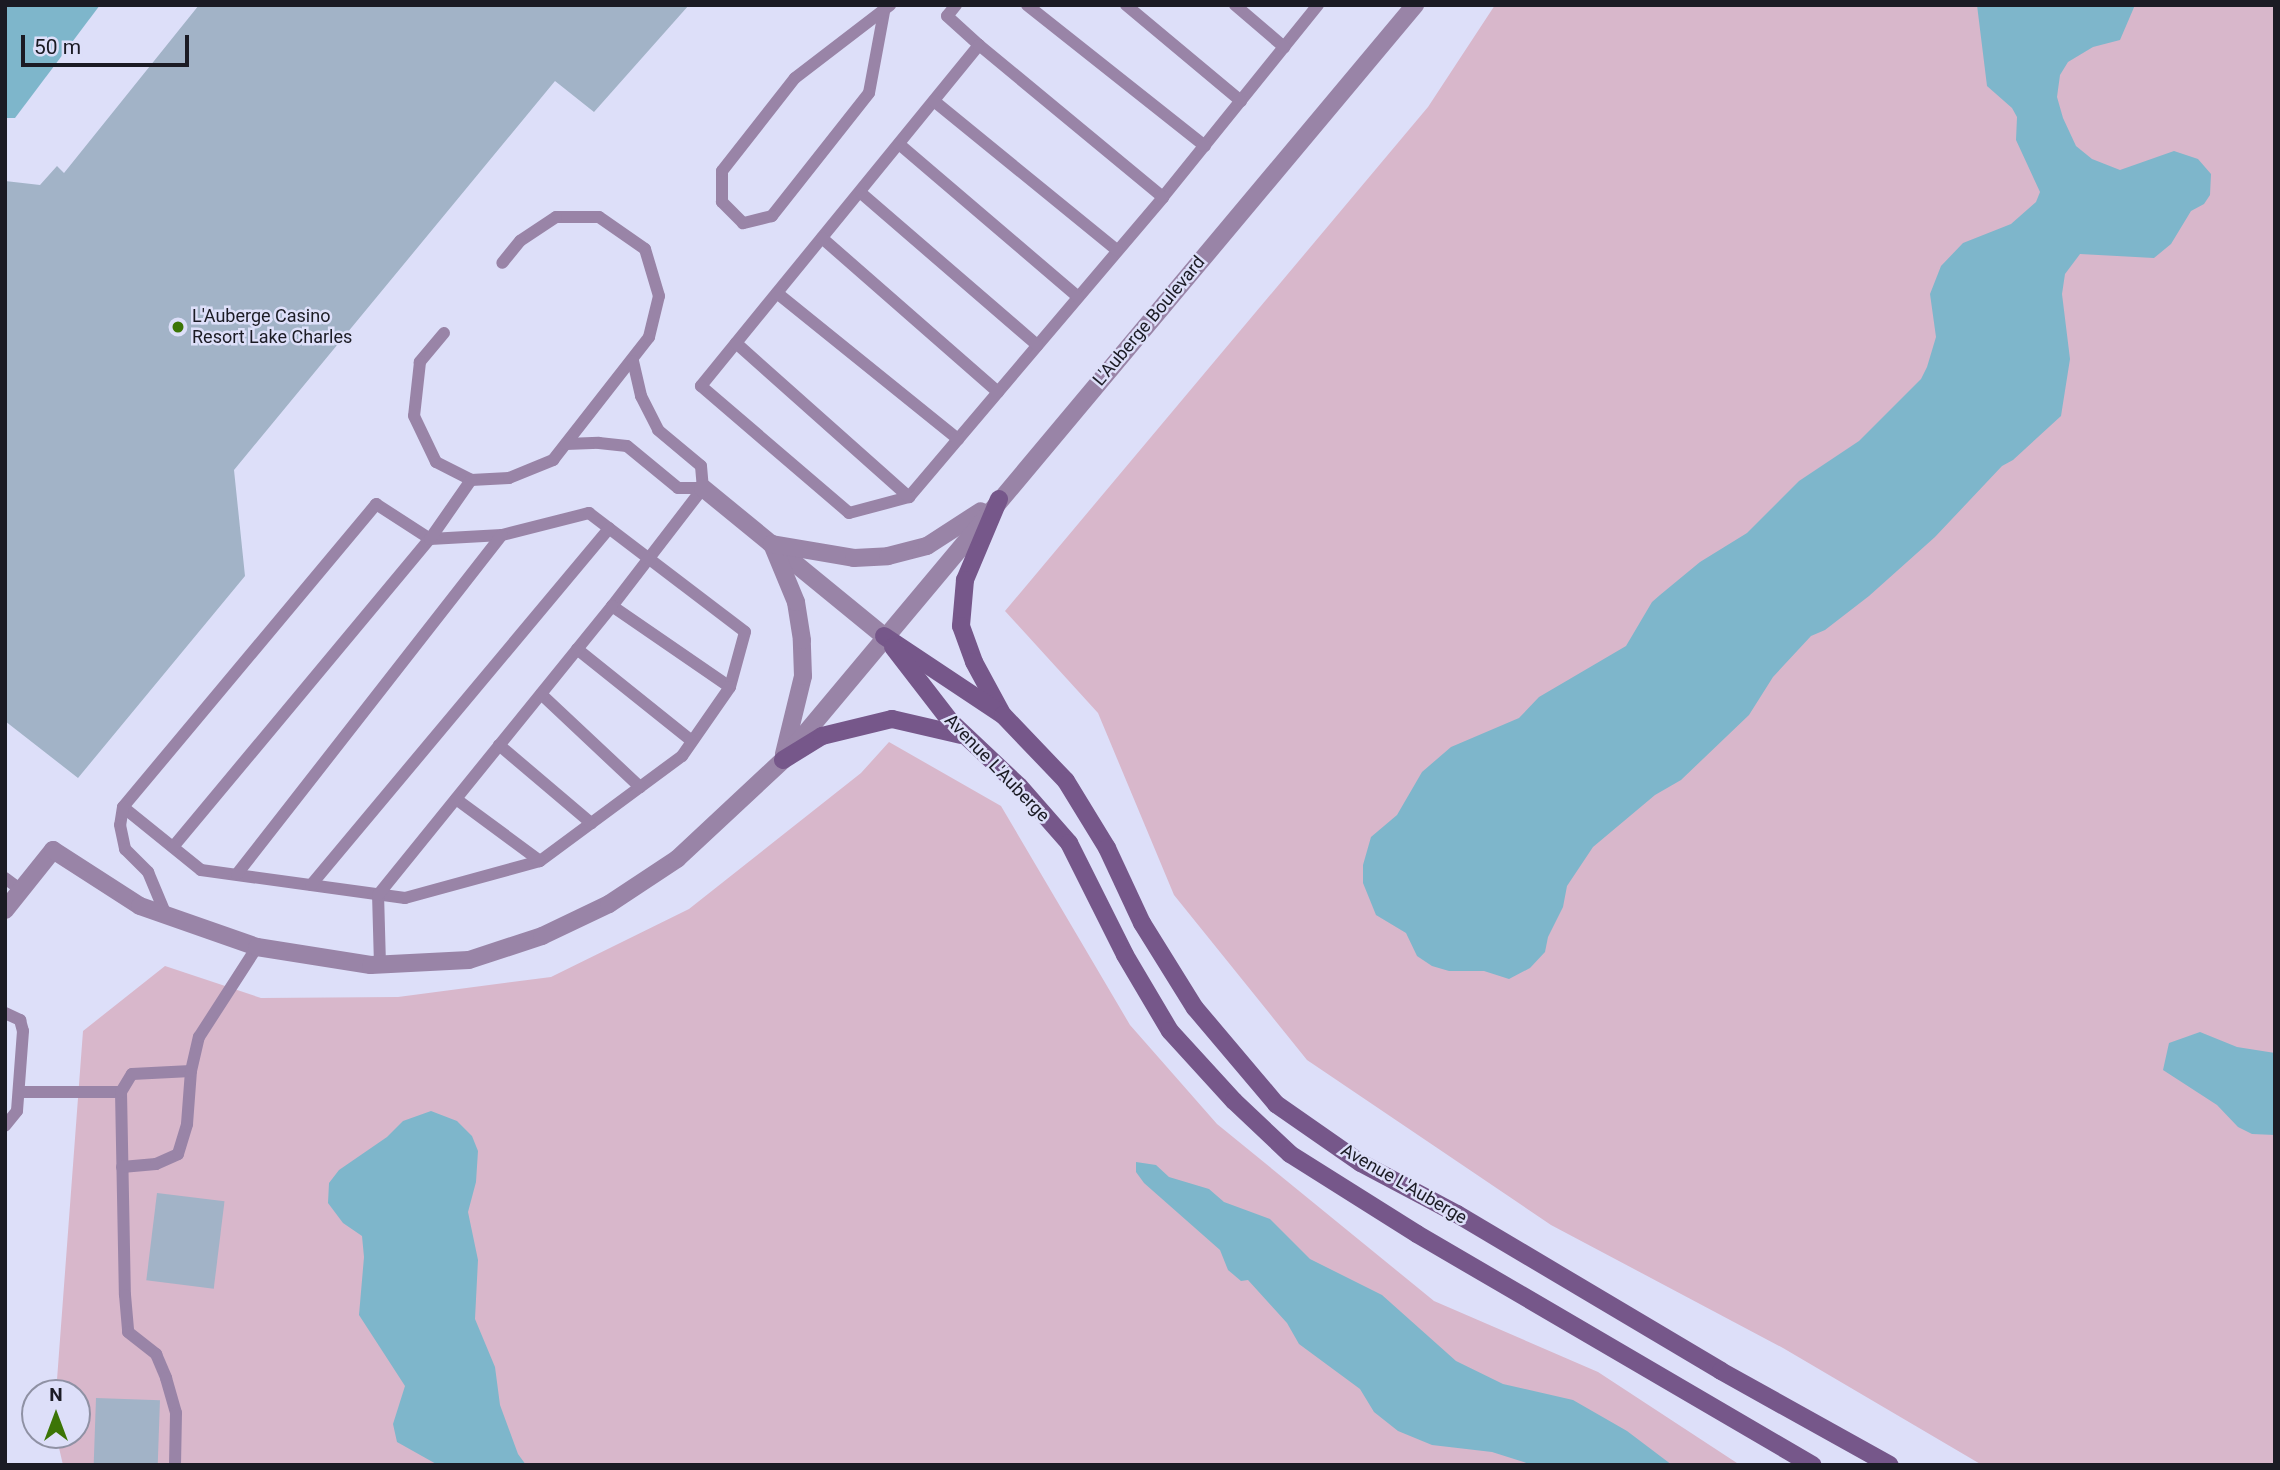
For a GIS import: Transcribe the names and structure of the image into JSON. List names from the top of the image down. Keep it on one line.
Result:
{"streets":{"street":["L'Auberge Boulevard","Avenue L'Auberge"]},"crossings":[["L'Auberge Boulevard","Avenue L'Auberge"]],"places":["L'Auberge Casino Resort Lake Charles"],"scale_bar":"50 m","north":"top"}
